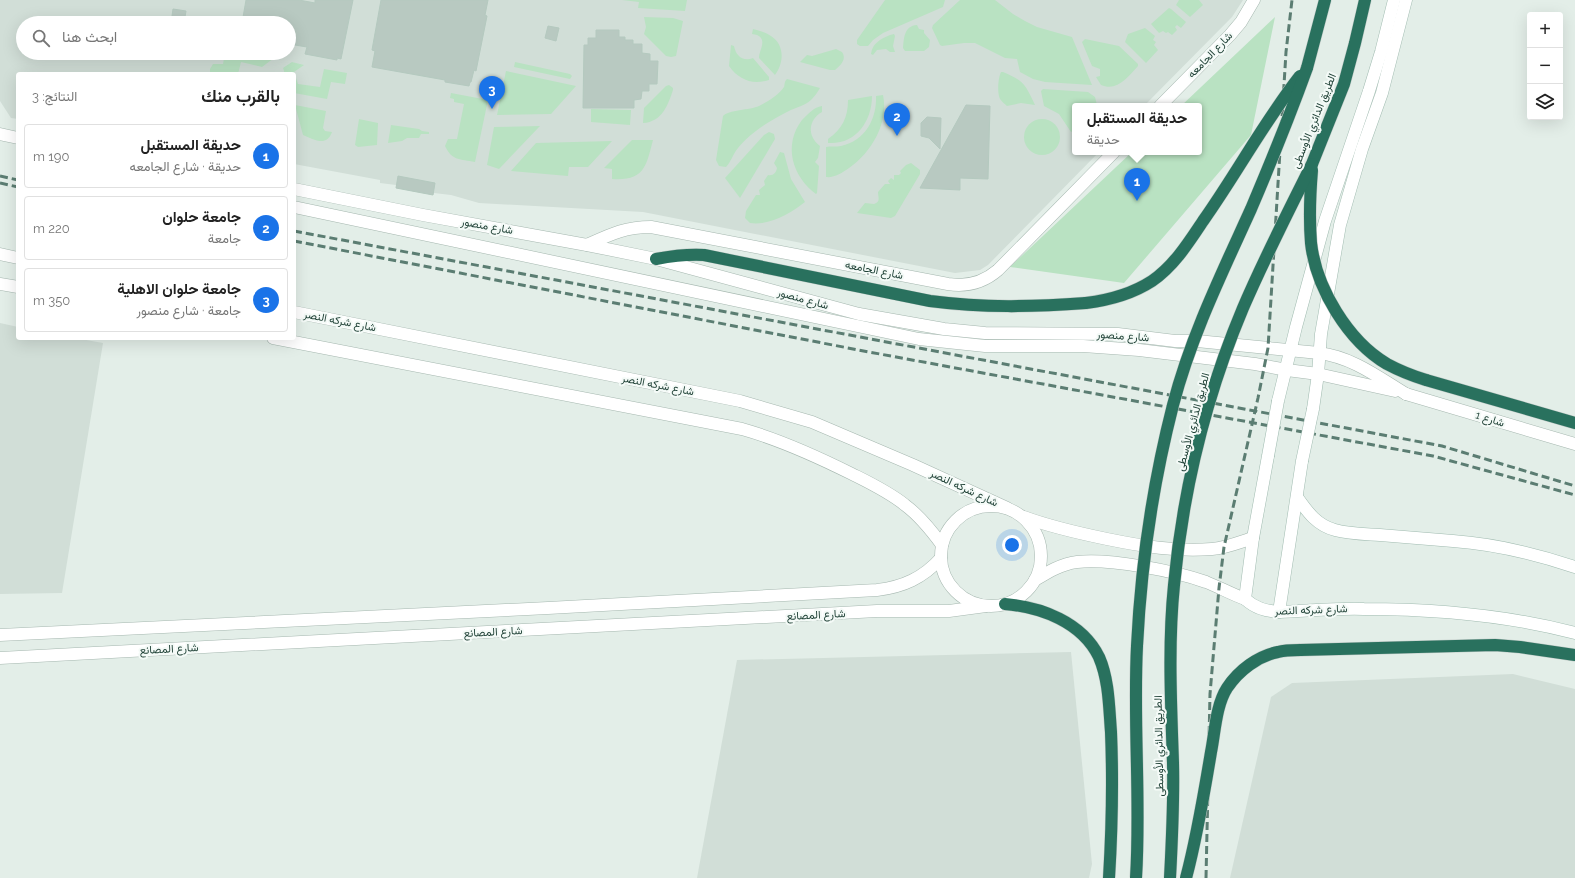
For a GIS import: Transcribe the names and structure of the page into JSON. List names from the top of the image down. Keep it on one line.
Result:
{"streets":{"highway":["الطريق الدائري الأوسطى"],"street":["شارع الجامعه","شارع منصور","شارع شركه النصر","شارع 1","شارع المصانع"]},"crossings":[["شارع الجامعه","شارع منصور"],["شارع منصور","شارع 1"],["شارع شركه النصر","شارع المصانع"]],"page":{"map_buttons":["+","−"],"search":"ابحث هنا","heading":["بالقرب منك","النتائج: 3"],"pins":["3","2","1"],"popup":["حديقة المستقبل","حديقة"],"list":[{"mark":"1","name":"حديقة المستقبل","note":"حديقة · شارع الجامعه","value":"190 m"},{"mark":"2","name":"جامعة حلوان","note":"جامعة","value":"220 m"},{"mark":"3","name":"جامعة حلوان الاهلية","note":"جامعة · شارع منصور","value":"350 m"}]}}
